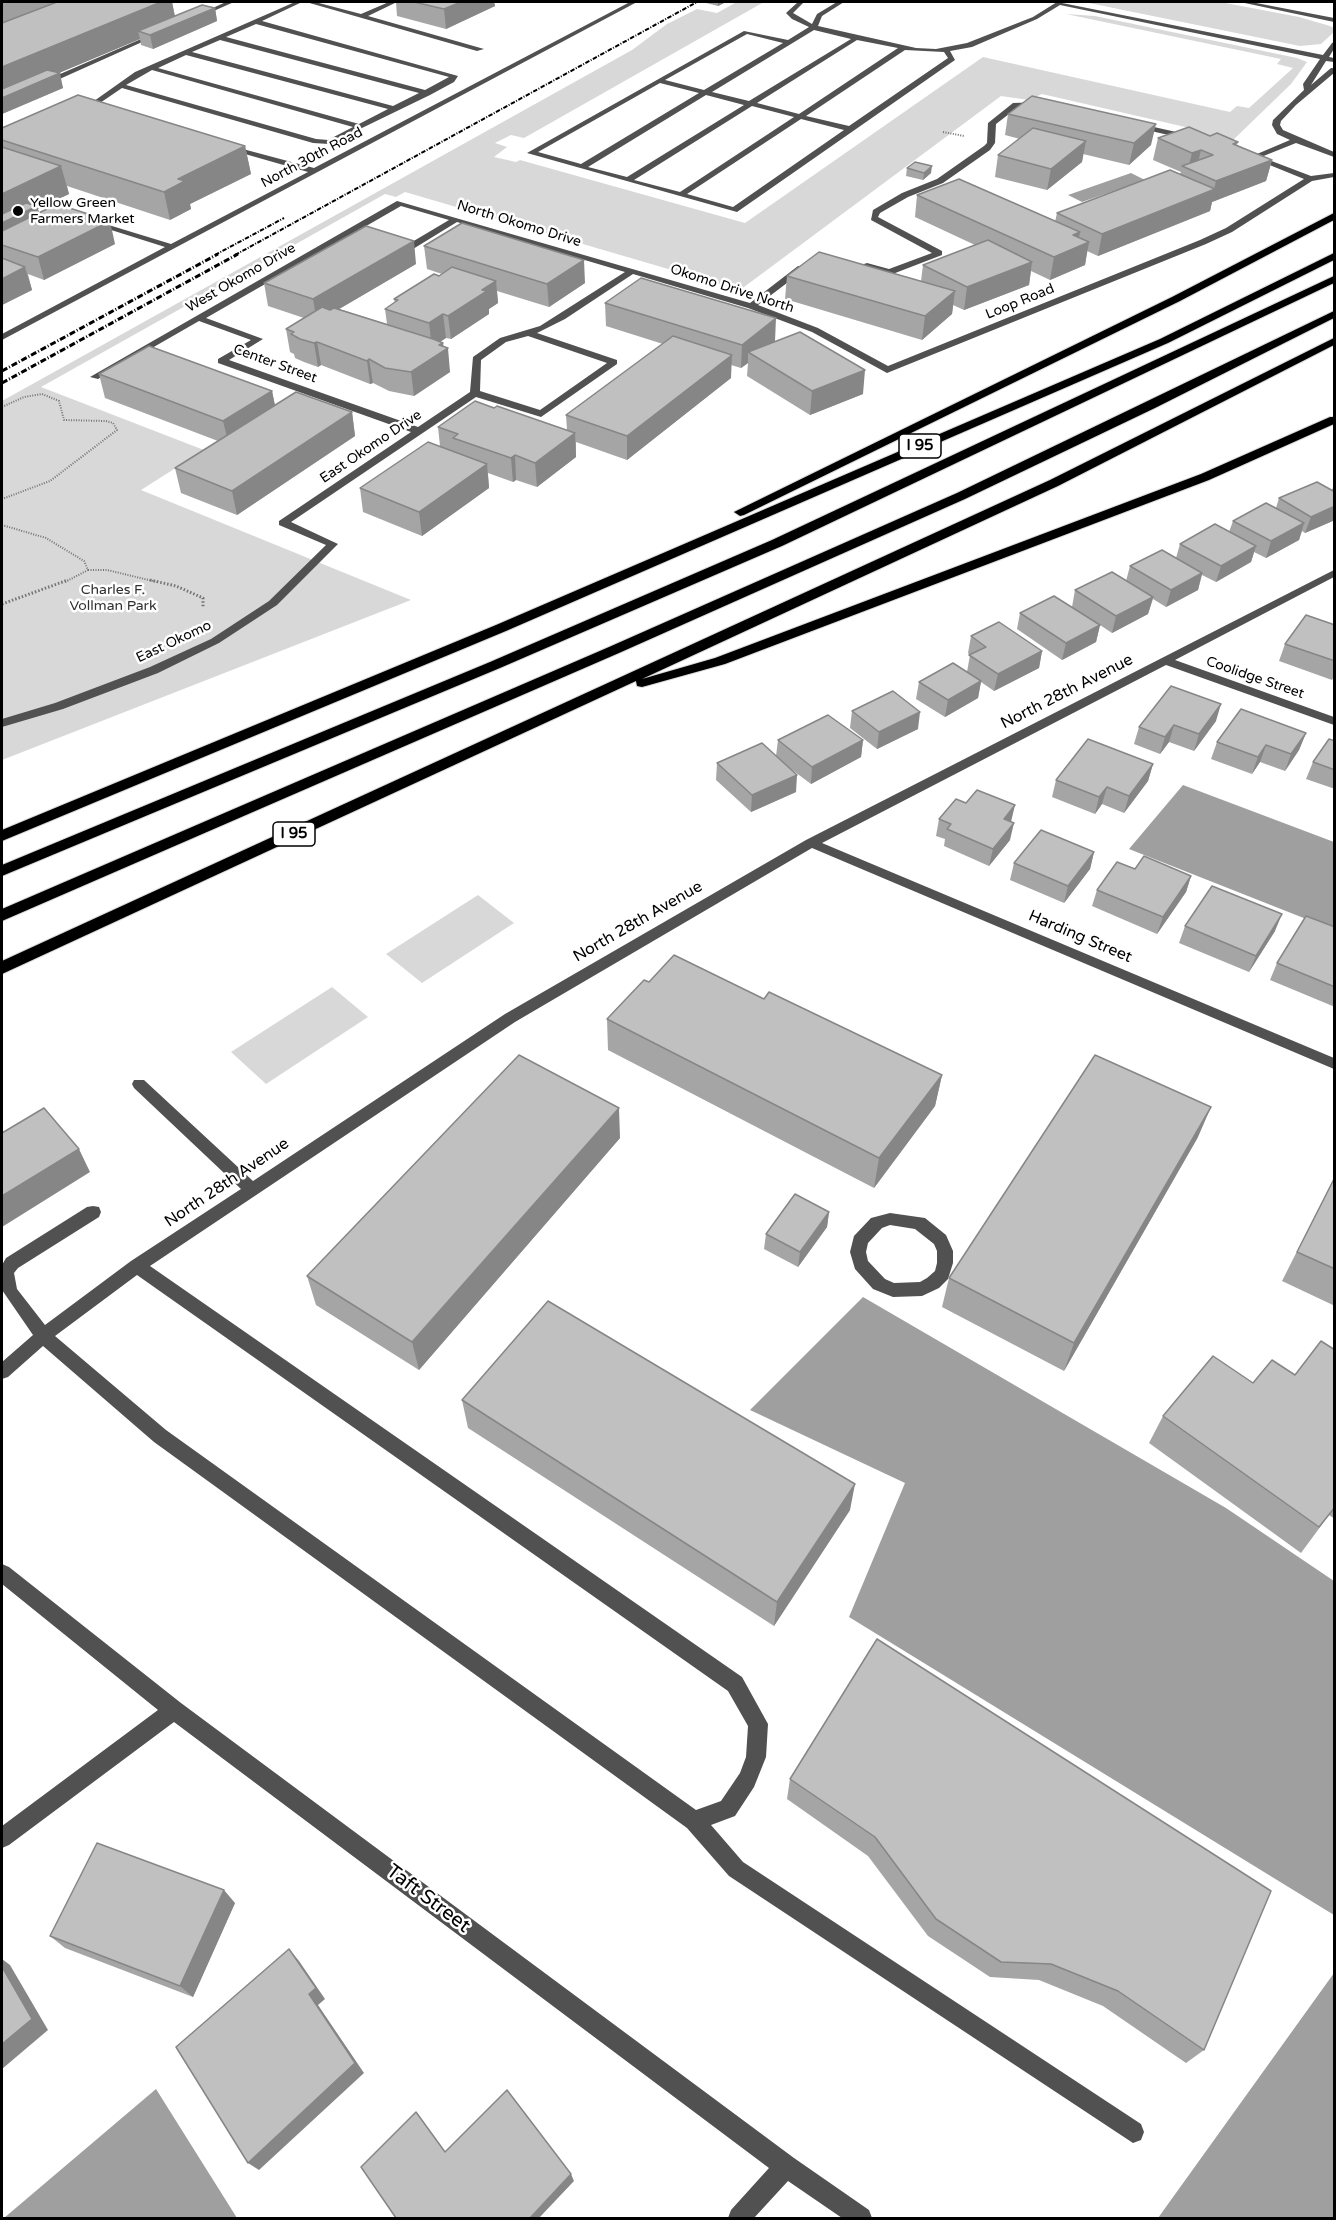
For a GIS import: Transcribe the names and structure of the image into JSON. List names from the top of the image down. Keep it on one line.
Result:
{"streets":{"highway":["I 95"],"street":["North 30th Road","North Okomo Drive","West Okomo Drive","Okomo Drive North","Loop Road","Center Street","East Okomo Drive","East Okomo","Coolidge Street","North 28th Avenue","Harding Street","Taft Street"]},"crossings":[["North Okomo Drive","West Okomo Drive"],["North Okomo Drive","Okomo Drive North"],["West Okomo Drive","Center Street"],["Okomo Drive North","Loop Road"],["Center Street","East Okomo Drive"],["East Okomo Drive","East Okomo"],["Coolidge Street","North 28th Avenue"],["North 28th Avenue","Harding Street"]],"parks":["Charles F. Vollman Park"],"places":["Yellow Green Farmers Market"]}
